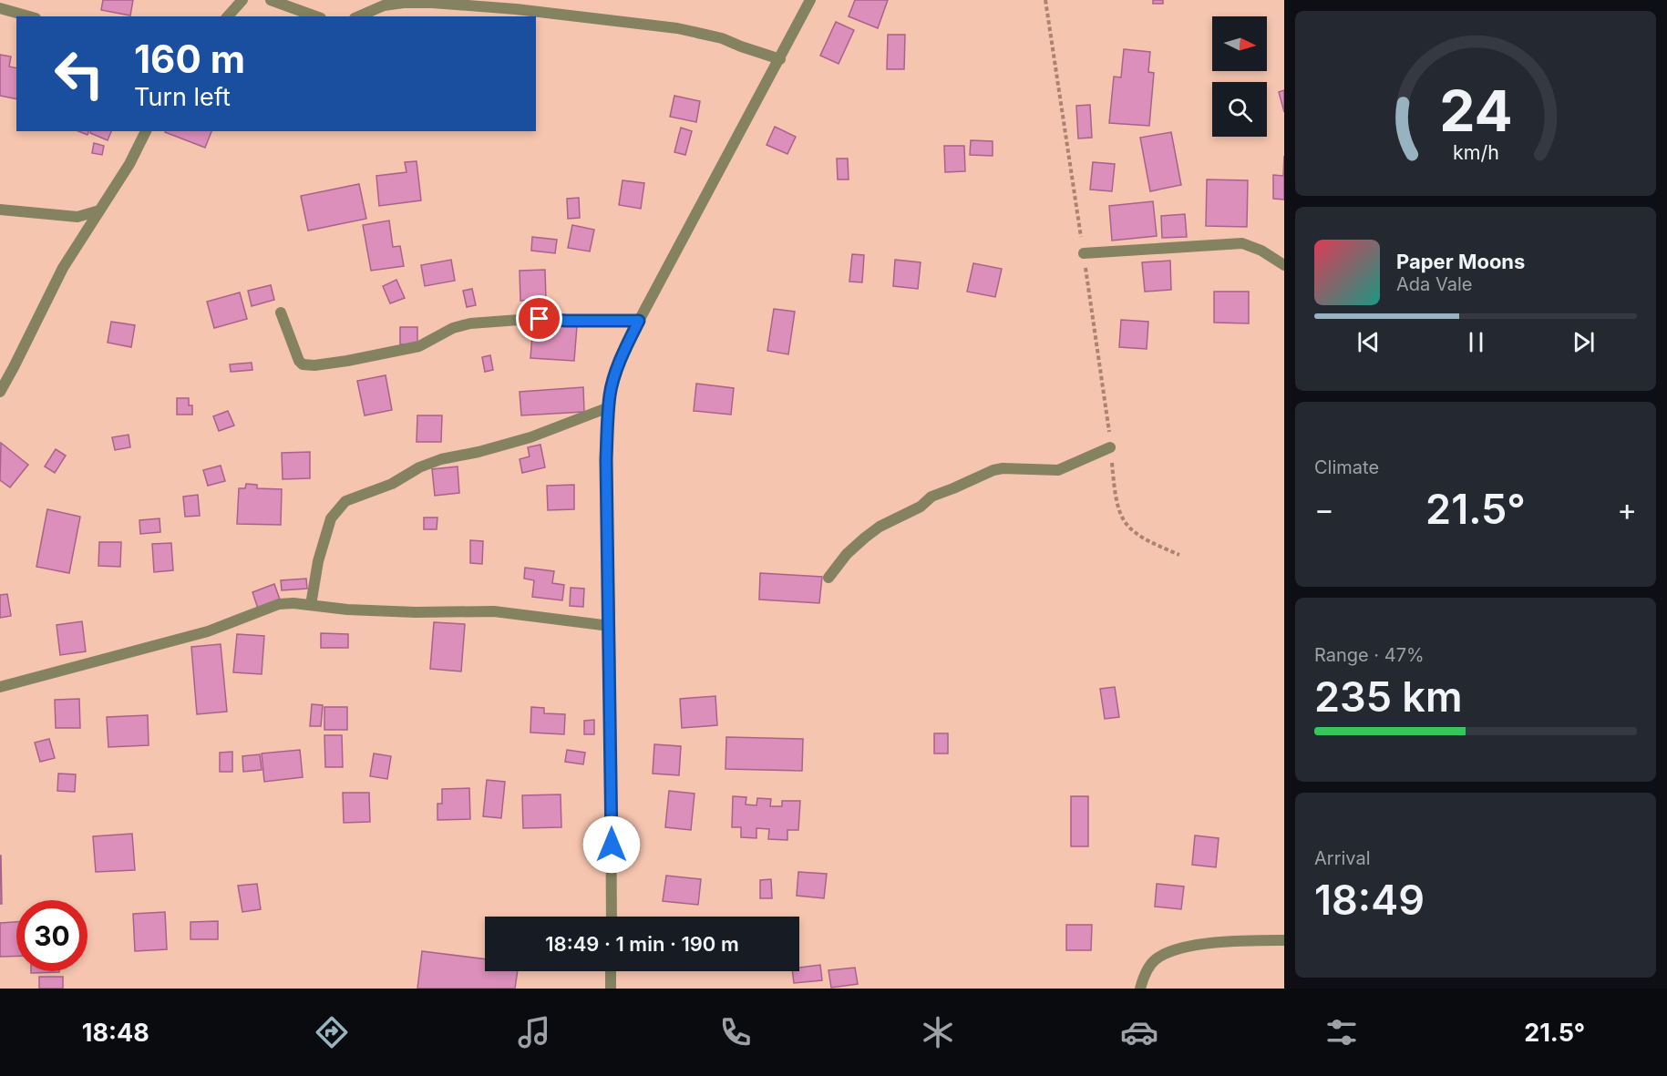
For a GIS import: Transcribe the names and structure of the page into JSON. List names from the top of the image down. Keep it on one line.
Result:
{"north":"right","page":{"turn":["160 m","Turn left"],"song":["Paper Moons","Ada Vale"],"tile":["Climate",["Range · 47%","235 km"],["Arrival","18:49"]],"heat":["−","21.5°","+"],"limit":"30","trip":"18:49 · 1 min · 190 m","tabs":["18:48","21.5°"],"gauge":["24","km/h"]}}
